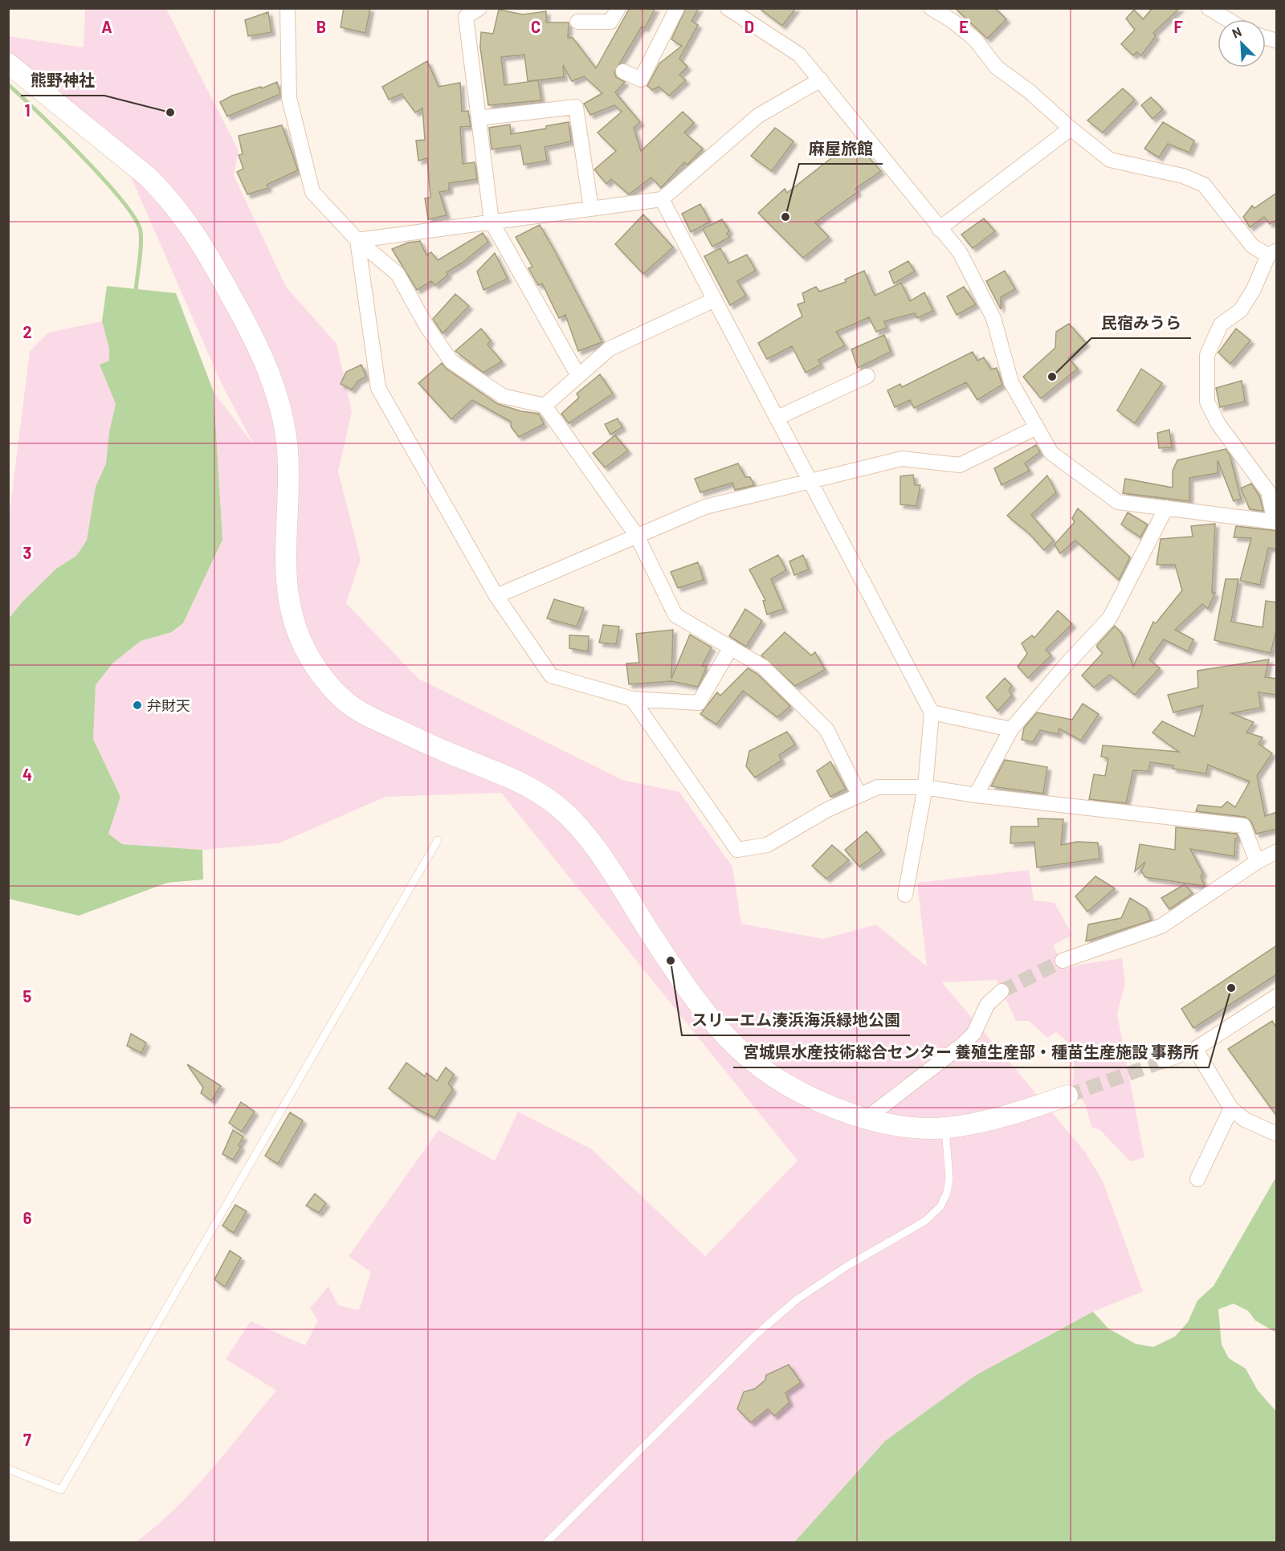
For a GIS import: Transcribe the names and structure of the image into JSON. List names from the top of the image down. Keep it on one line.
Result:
{"places":["熊野神社","麻屋旅館","民宿みうら","弁財天","スリーエム湊浜海浜緑地公園","宮城県水産技術総合センター 養殖生産部・種苗生産施設 事務所"],"north":"top left","grid":{"columns":["A","B","C","D","E","F"],"rows":["1","2","3","4","5","6","7"]}}
